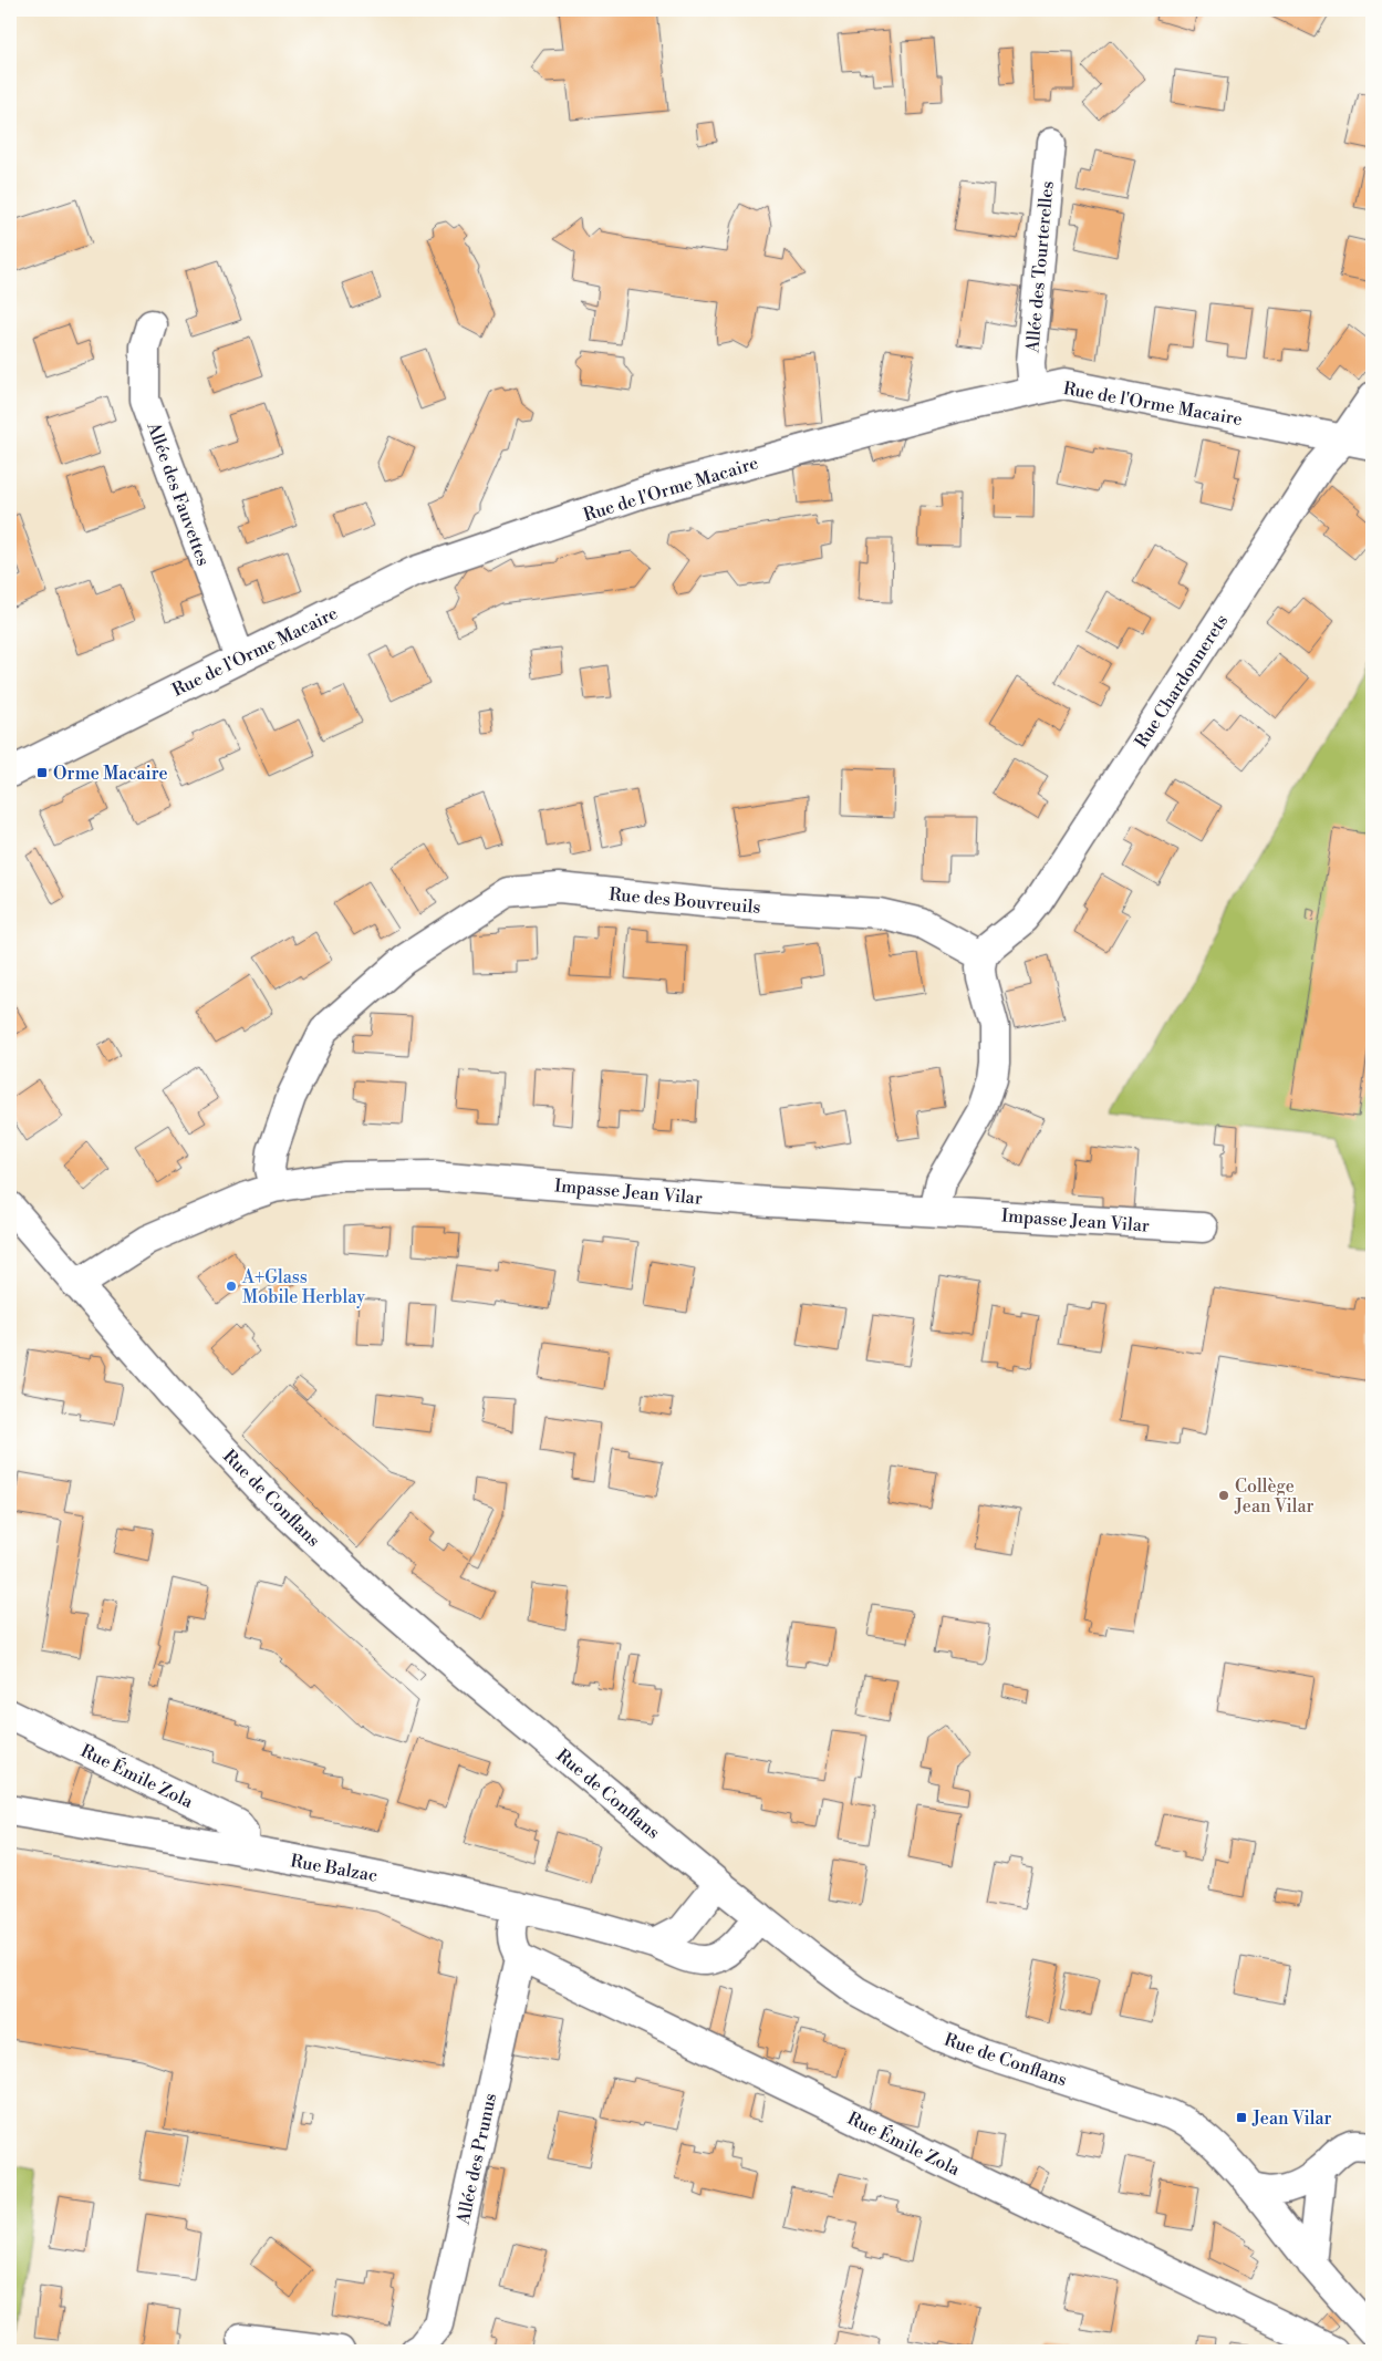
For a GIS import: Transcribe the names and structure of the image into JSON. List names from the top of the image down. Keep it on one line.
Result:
{"streets":{"street":["Allée des Tourterelles","Rue de l'Orme Macaire","Allée des Fauvettes","Rue Chardonnerets","Rue des Bouvreuils","Impasse Jean Vilar","Rue de Conflans","Rue Émile Zola","Rue Balzac","Allée des Prunus"]},"crossings":[["Allée des Tourterelles","Rue de l'Orme Macaire"],["Rue de l'Orme Macaire","Allée des Fauvettes"],["Rue de l'Orme Macaire","Rue Chardonnerets"],["Rue Chardonnerets","Rue des Bouvreuils"],["Rue des Bouvreuils","Impasse Jean Vilar"],["Impasse Jean Vilar","Rue de Conflans"],["Rue de Conflans","Rue Balzac"],["Rue Émile Zola","Rue Balzac"],["Rue Émile Zola","Allée des Prunus"]],"places":{"transit":["Orme Macaire","Jean Vilar"],"other":["A+Glass Mobile Herblay","Collège Jean Vilar"]}}
